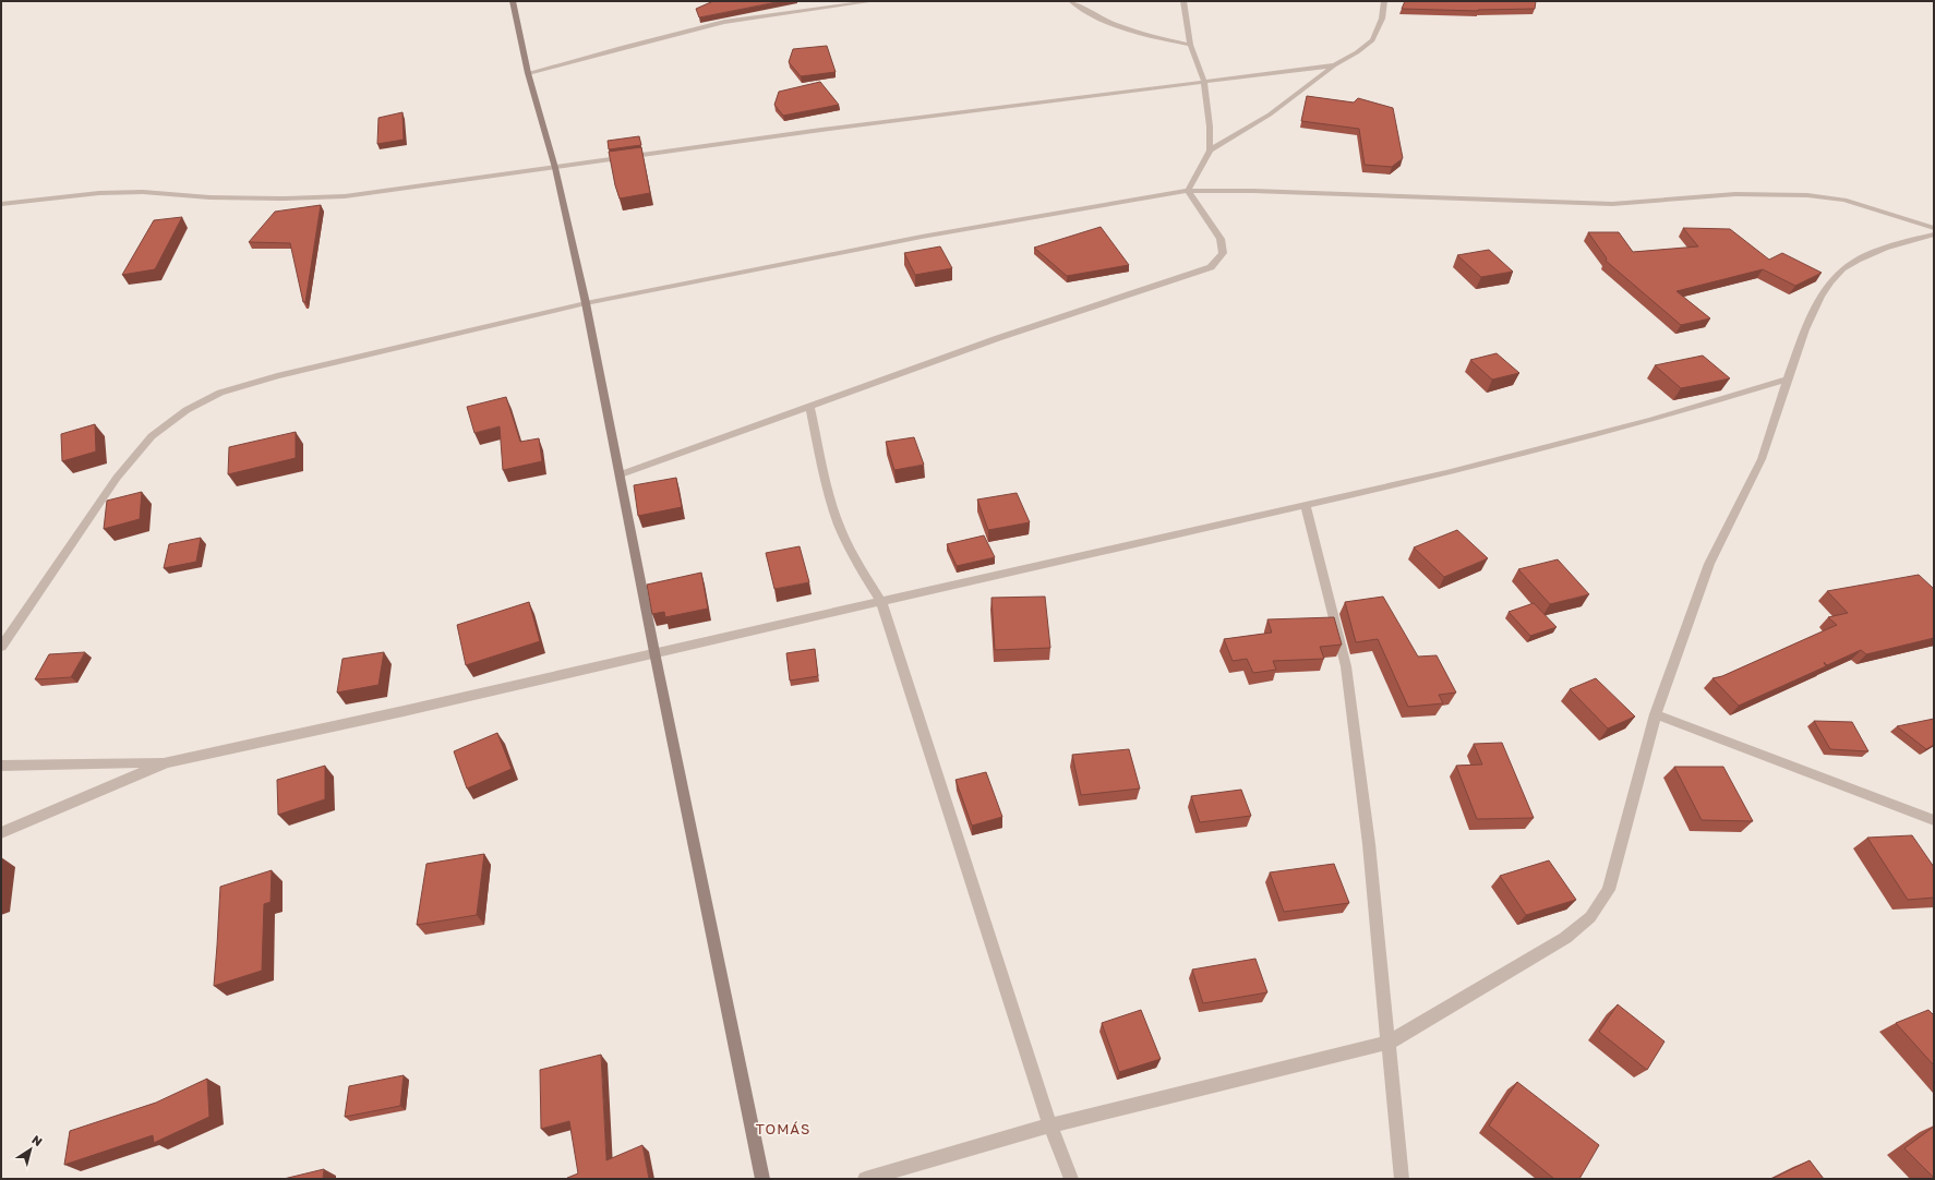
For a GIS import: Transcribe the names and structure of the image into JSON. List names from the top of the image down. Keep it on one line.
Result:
{"districts":["TOMÁS"],"north":"top right"}
